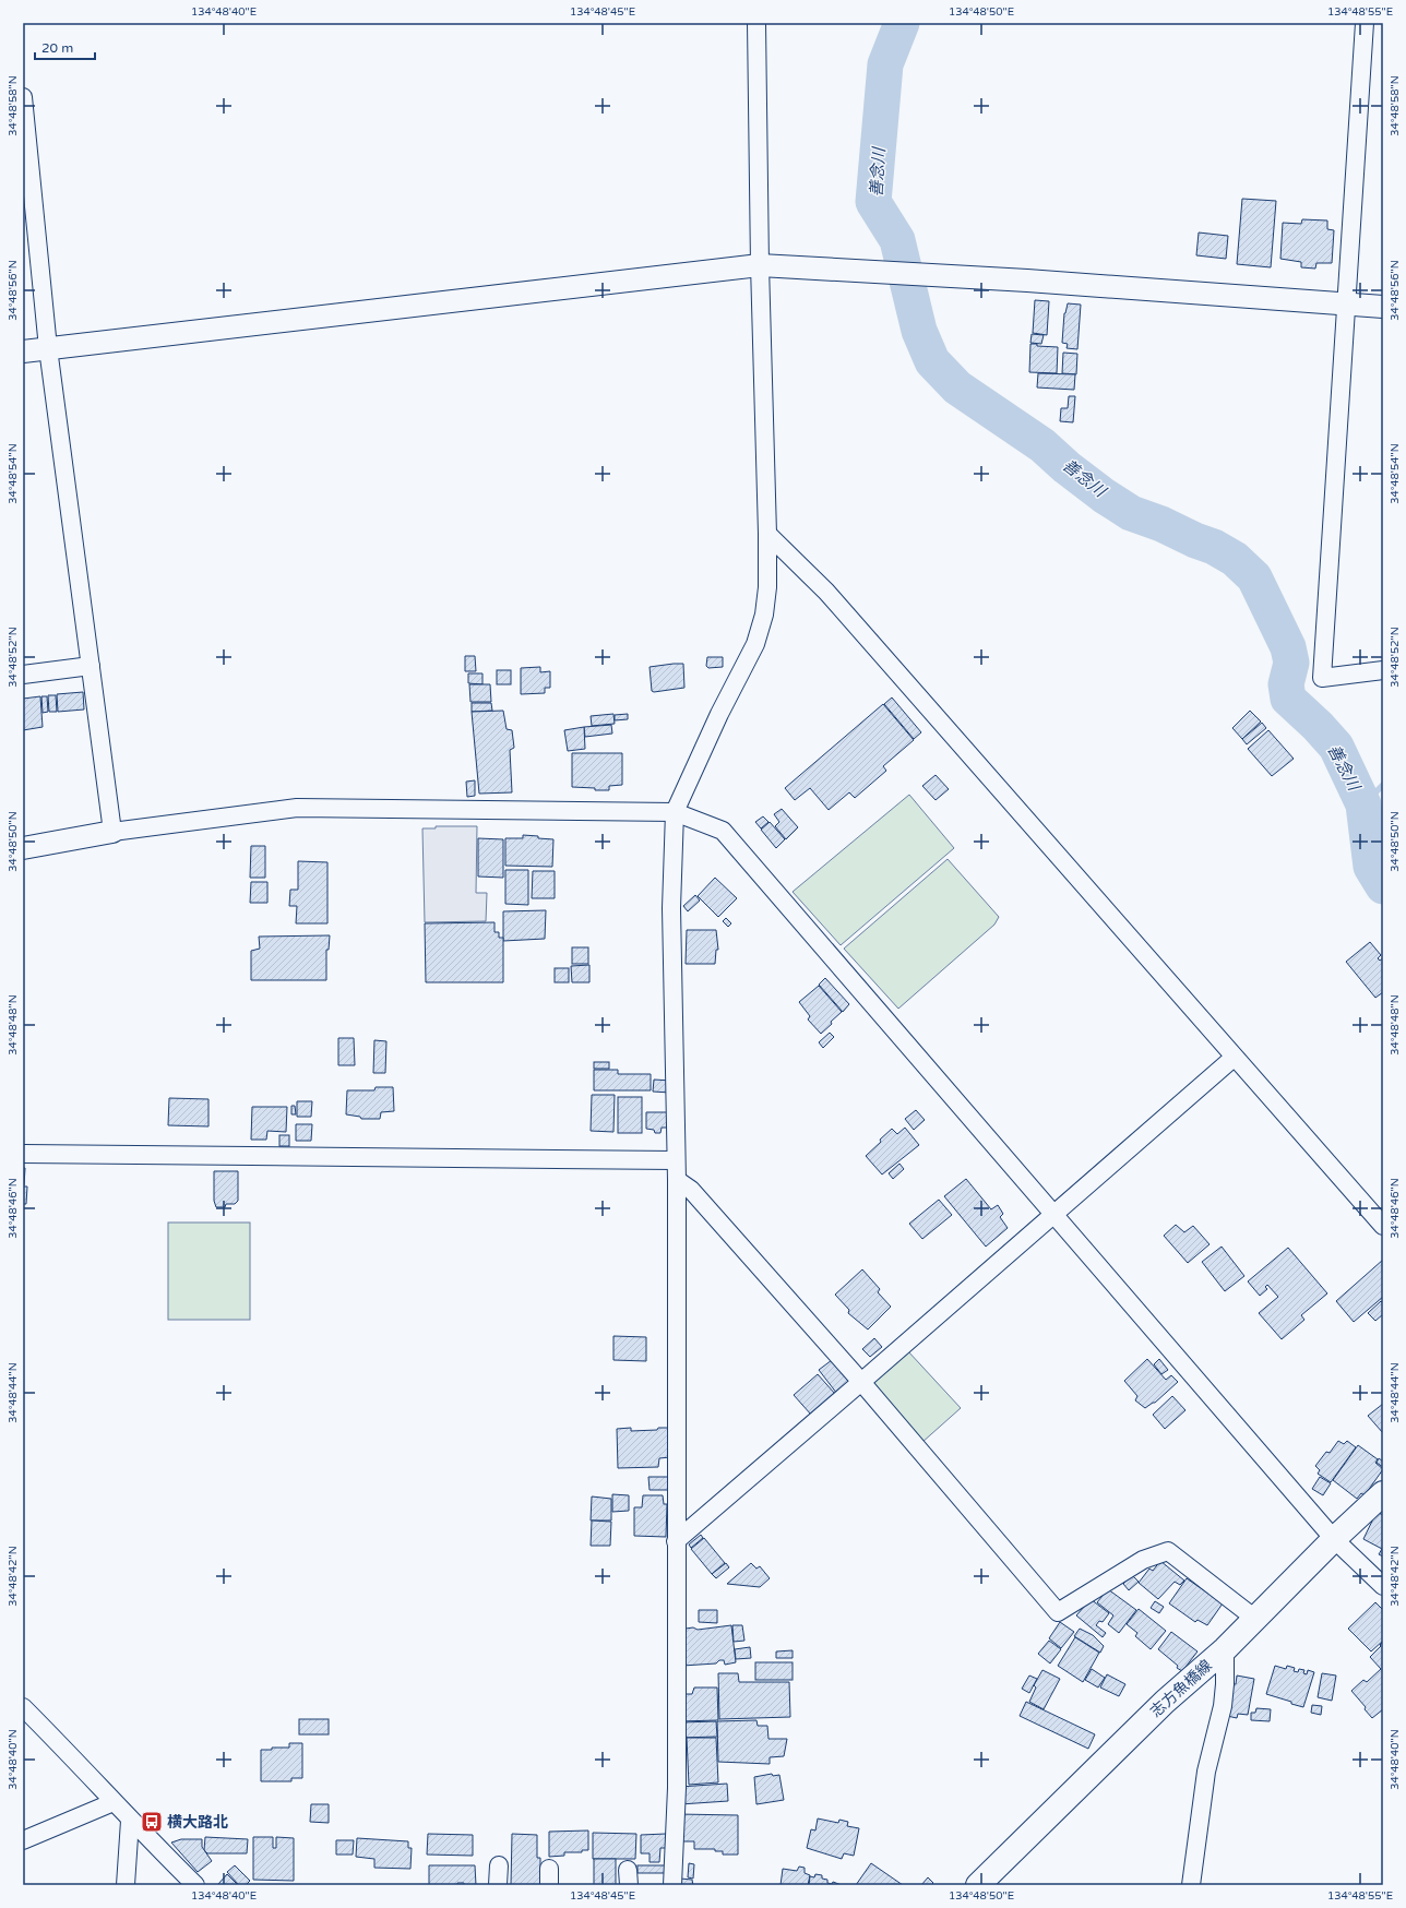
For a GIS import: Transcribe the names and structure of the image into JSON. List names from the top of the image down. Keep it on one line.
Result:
{"streets":{"main road":["志方魚橋線"]},"water":["善念川"],"places":{"bus stop":["横大路北"]},"scale_bar":"20 m","coordinates":["134°48'40\"E","134°48'45\"E","134°48'50\"E","134°48'55\"E","34°48'58\"N","34°48'56\"N","34°48'54\"N","34°48'52\"N","34°48'50\"N","34°48'48\"N","34°48'46\"N","34°48'44\"N","34°48'42\"N","34°48'40\"N"]}
